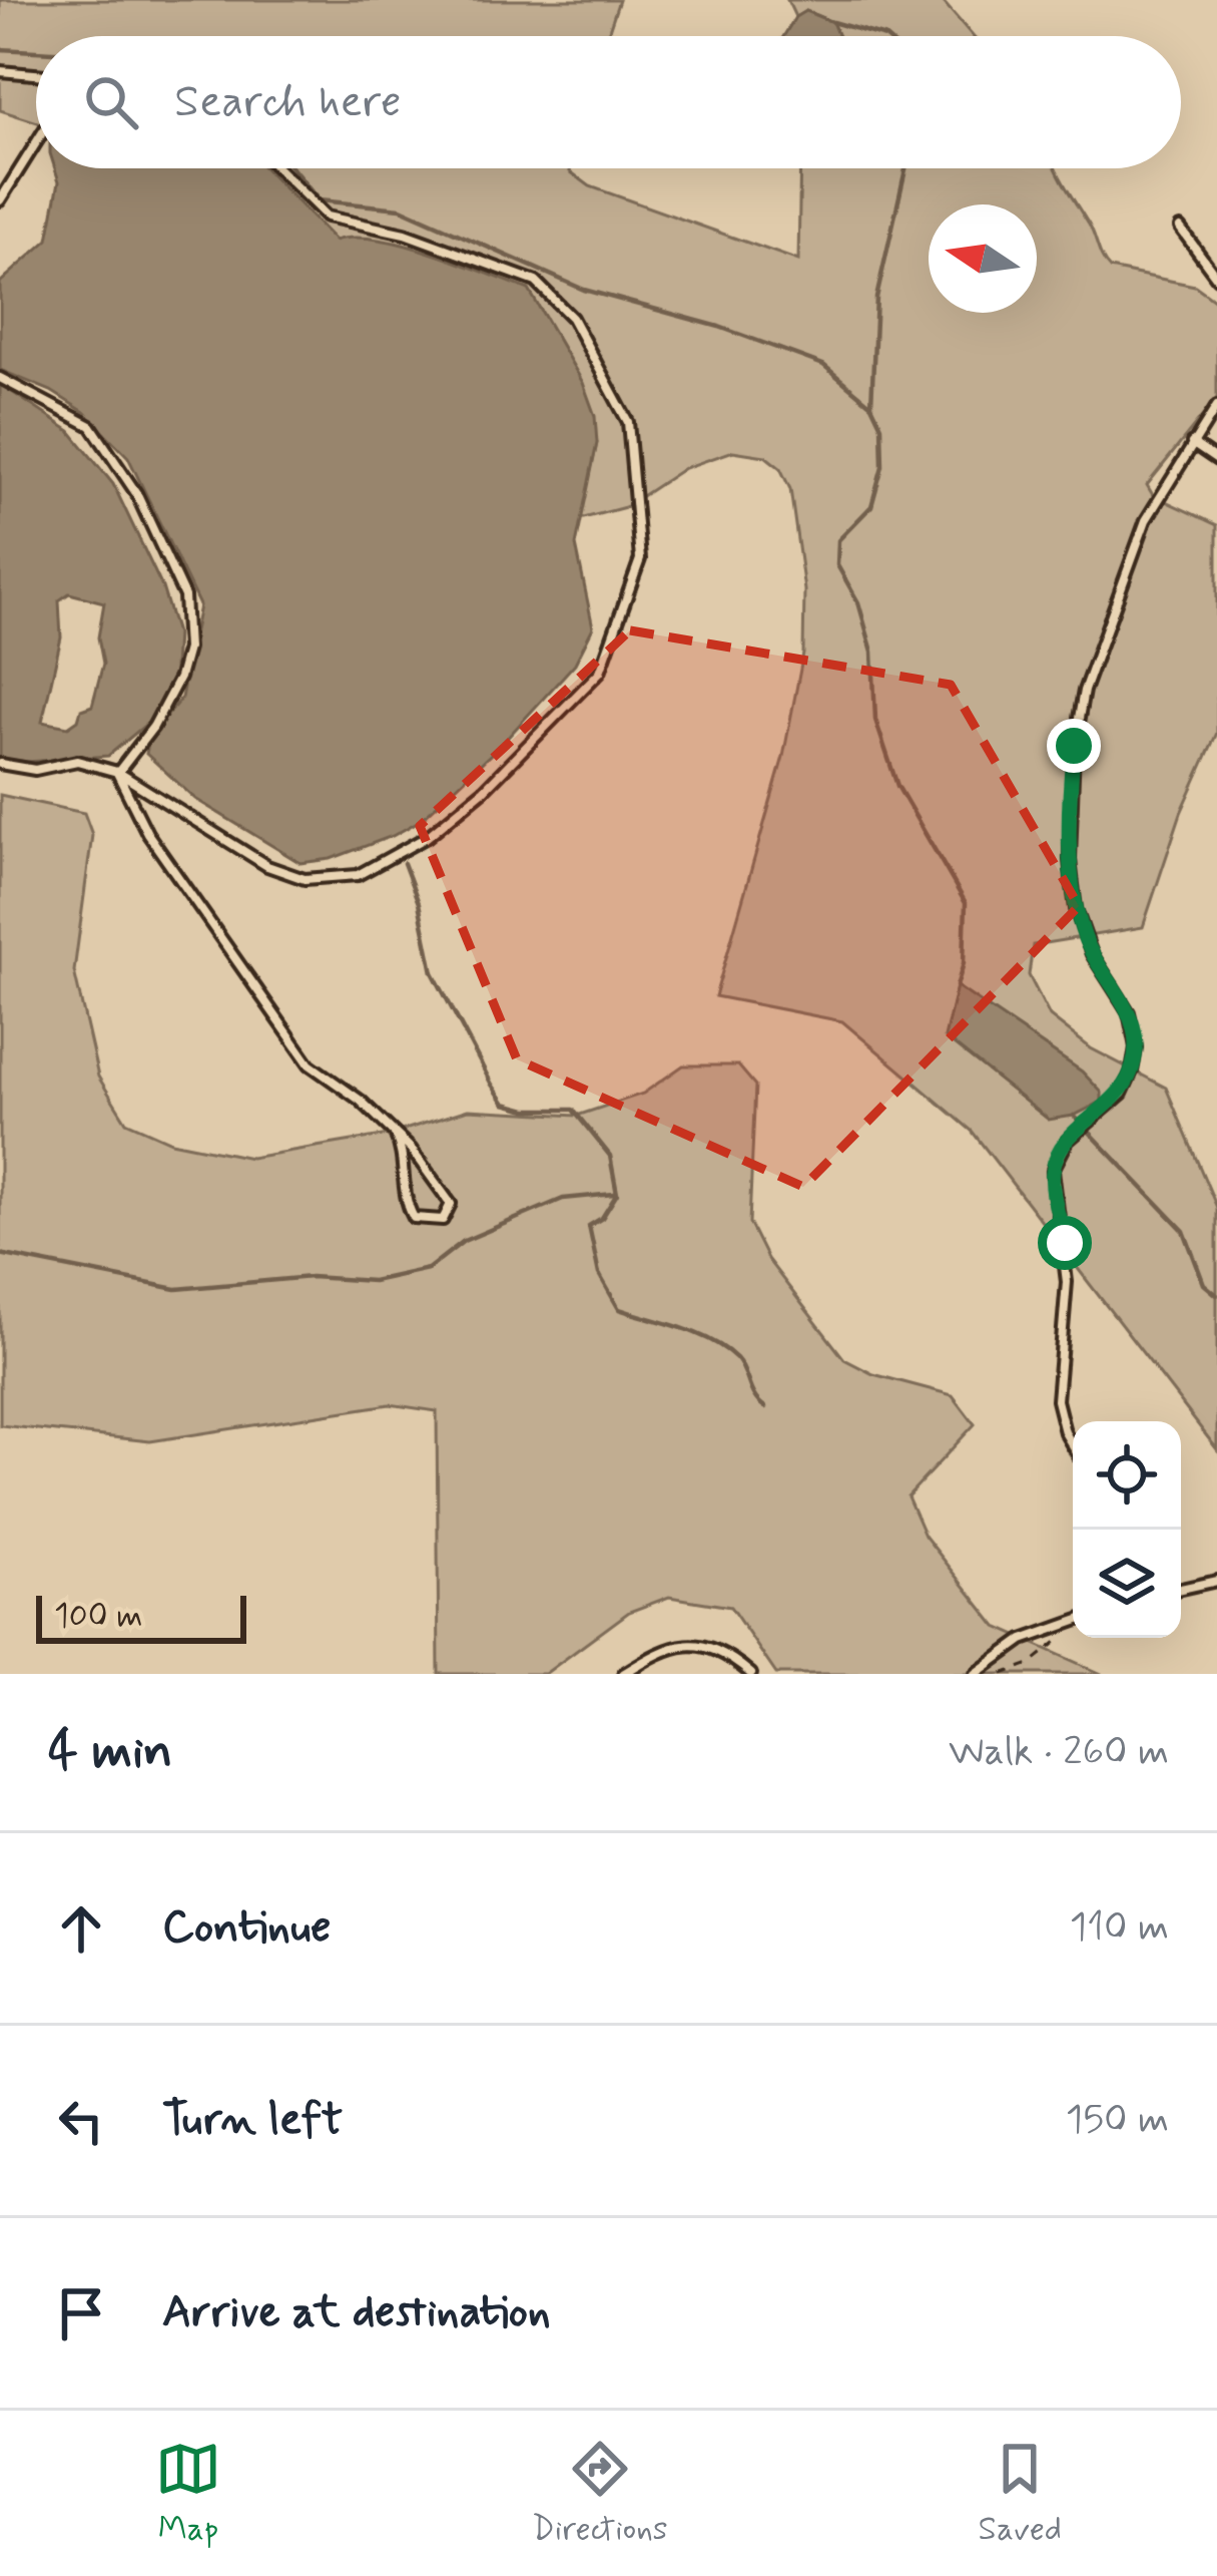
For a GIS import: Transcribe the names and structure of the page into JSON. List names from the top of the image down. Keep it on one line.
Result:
{"scale_bar":"100 m","north":"left","page":{"search":"Search here","scale":"100 m","heading":["4 min","Walk · 260 m"],"list":[["Continue","110 m"],["Turn left","150 m"],"Arrive at destination"],"nav":["Map","Directions","Saved"]}}
